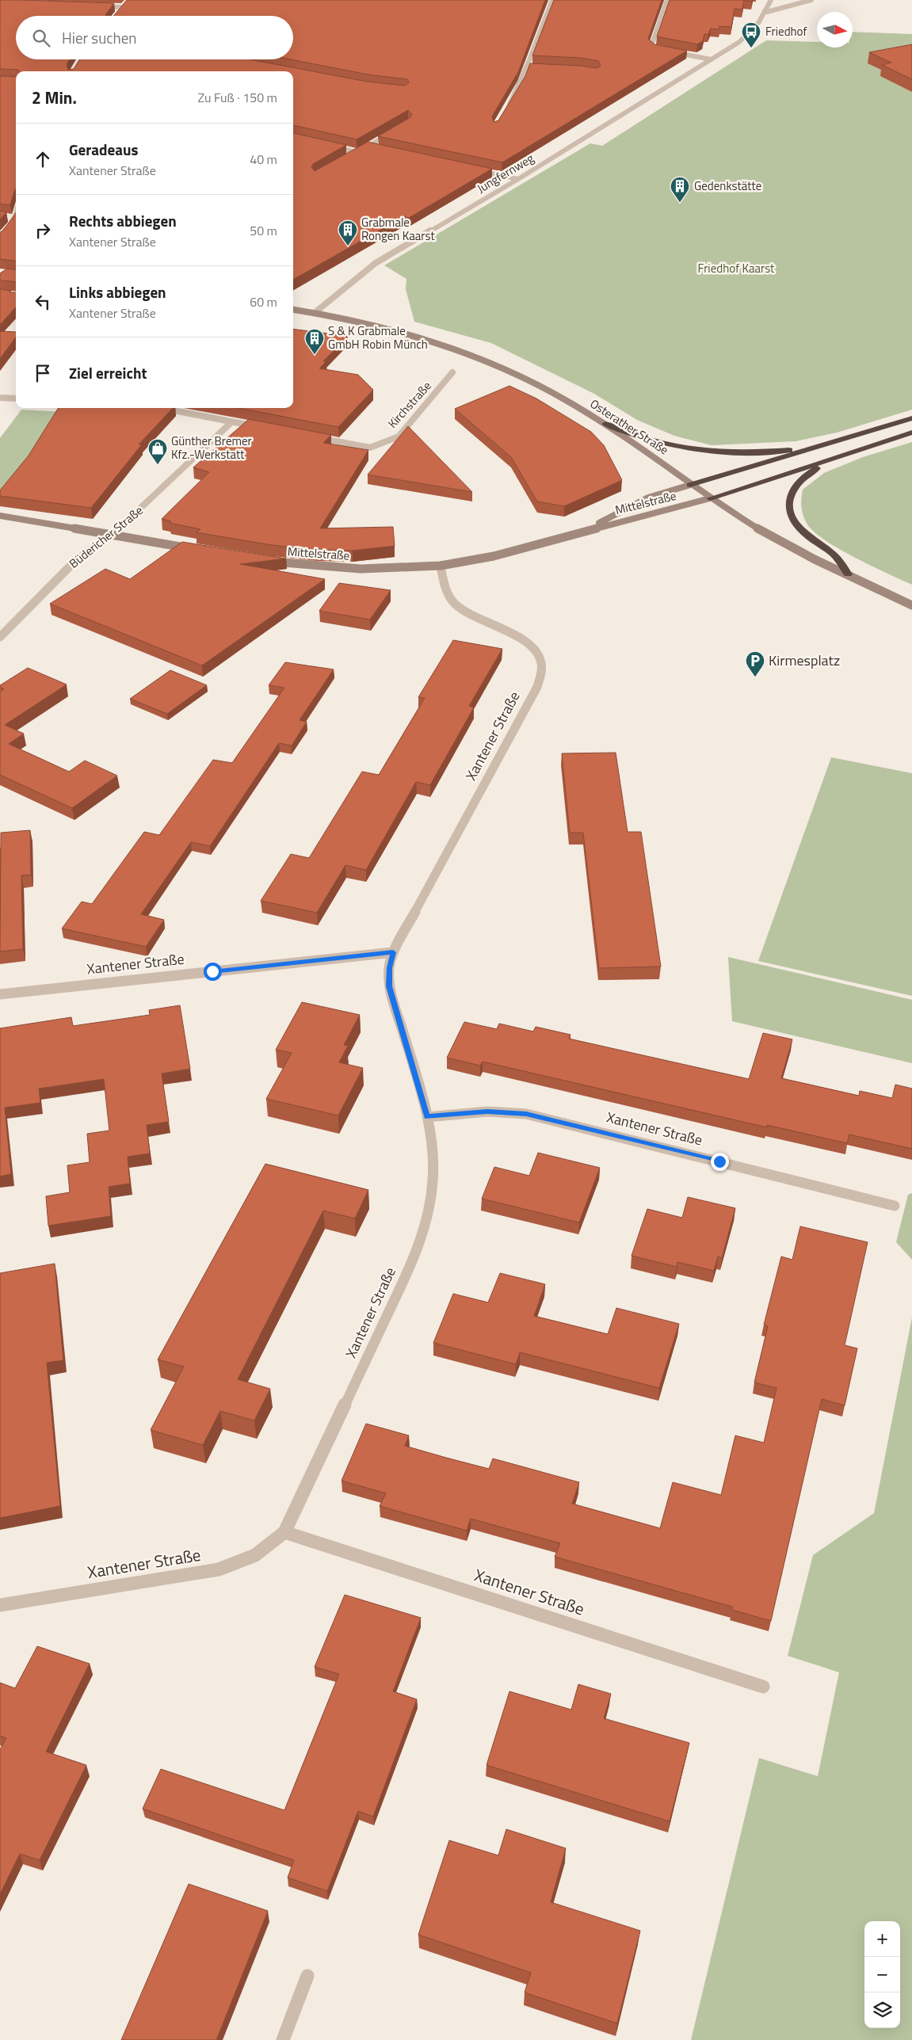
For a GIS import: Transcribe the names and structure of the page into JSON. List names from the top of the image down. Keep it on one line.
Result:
{"streets":{"main road":["Osterather Straße","Mittelstraße"],"street":["Jungfernweg","Kirchstraße","Büdericher Straße","Xantener Straße"]},"crossings":[["Jungfernweg","Osterather Straße"],["Osterather Straße","Mittelstraße"],["Mittelstraße","Xantener Straße"]],"parks":["Friedhof Kaarst"],"places":{"bus stop":["Friedhof"],"building":["Gedenkstätte","Grabmale Rongen Kaarst","S & K Grabmale GmbH Robin Münch"],"shop":["Günther Bremer Kfz.-Werkstatt"],"parking":["Kirmesplatz"]},"north":"right","page":{"search":"Hier suchen","heading":["2 Min.","Zu Fuß · 150 m"],"list":[["Geradeaus","Xantener Straße","40 m"],["Rechts abbiegen","Xantener Straße","50 m"],["Links abbiegen","Xantener Straße","60 m"],"Ziel erreicht"],"map_buttons":["+","−"]}}
